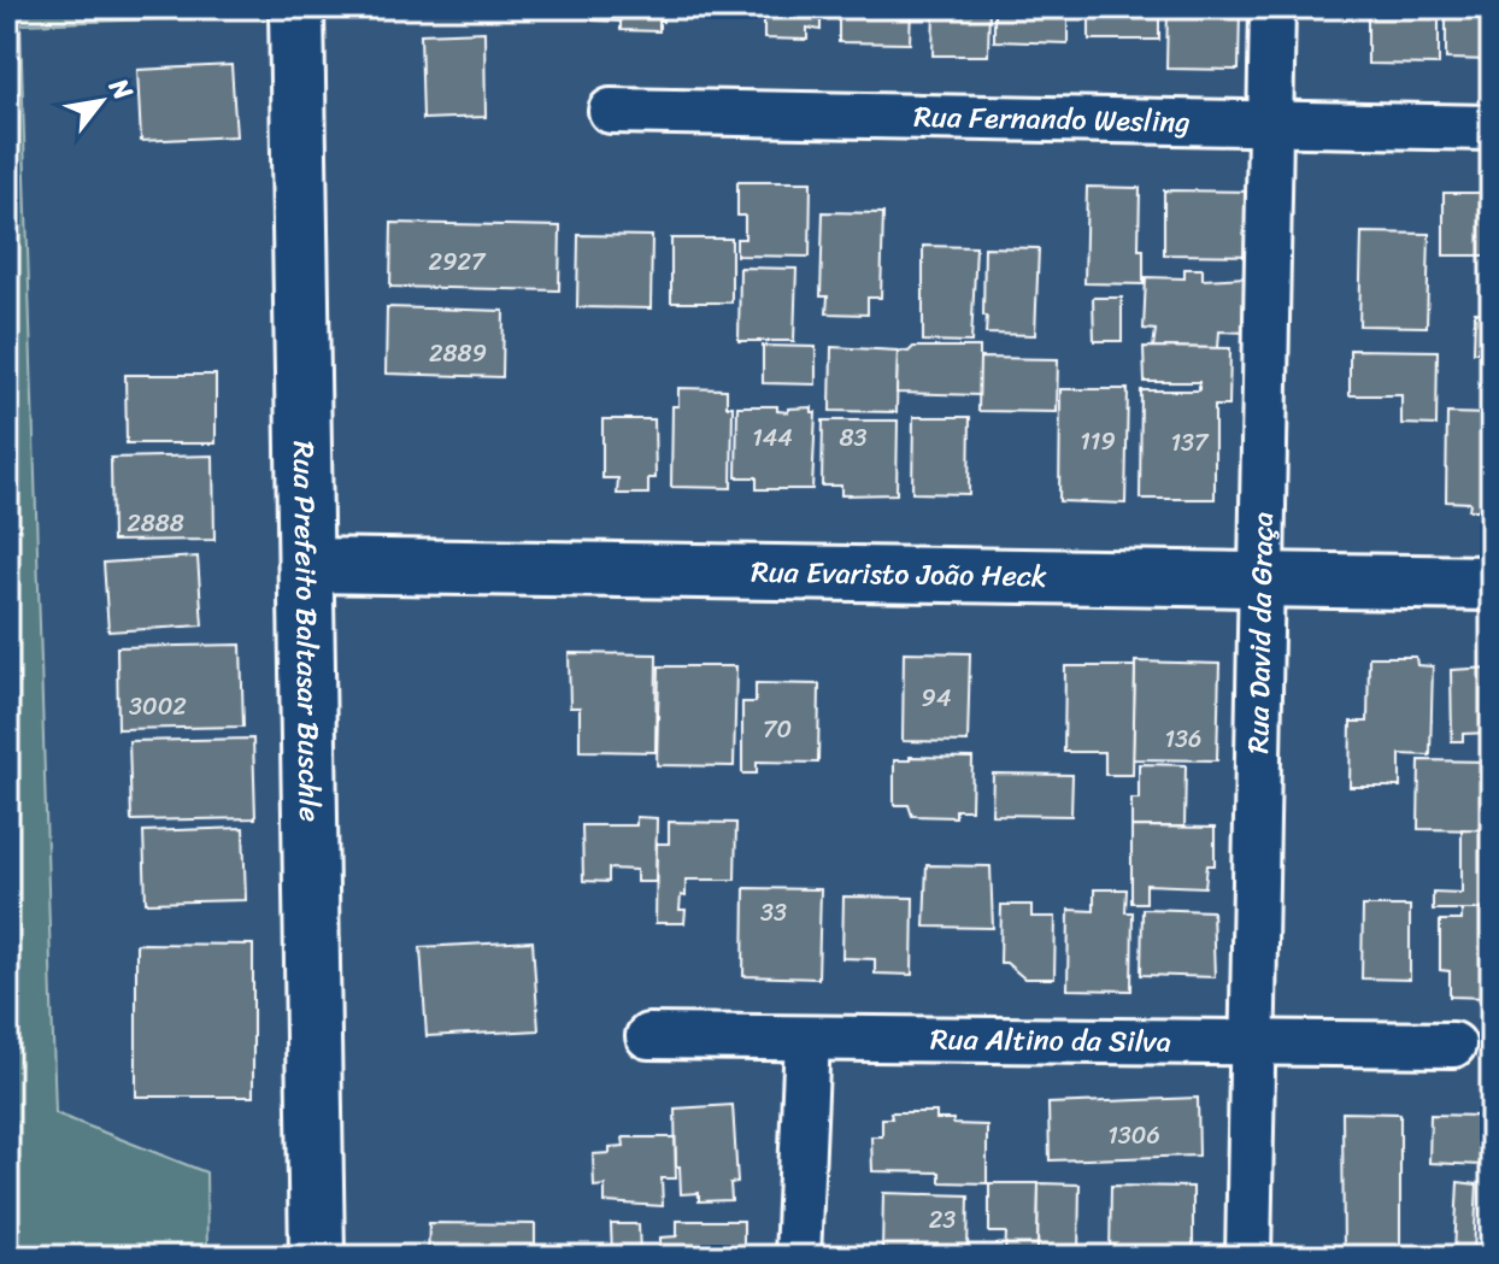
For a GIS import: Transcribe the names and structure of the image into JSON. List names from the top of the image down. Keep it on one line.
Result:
{"streets":{"main road":["Rua Evaristo João Heck","Rua Prefeito Baltasar Buschle"],"street":["Rua Fernando Wesling","Rua David da Graça","Rua Altino da Silva"]},"crossings":[["Rua Fernando Wesling","Rua David da Graça"],["Rua Evaristo João Heck","Rua Prefeito Baltasar Buschle"],["Rua Evaristo João Heck","Rua David da Graça"],["Rua David da Graça","Rua Altino da Silva"]],"house_numbers":["2927","2889","144","83","119","137","2888","94","3002","70","136","33","1306","23"],"north":"top right"}
